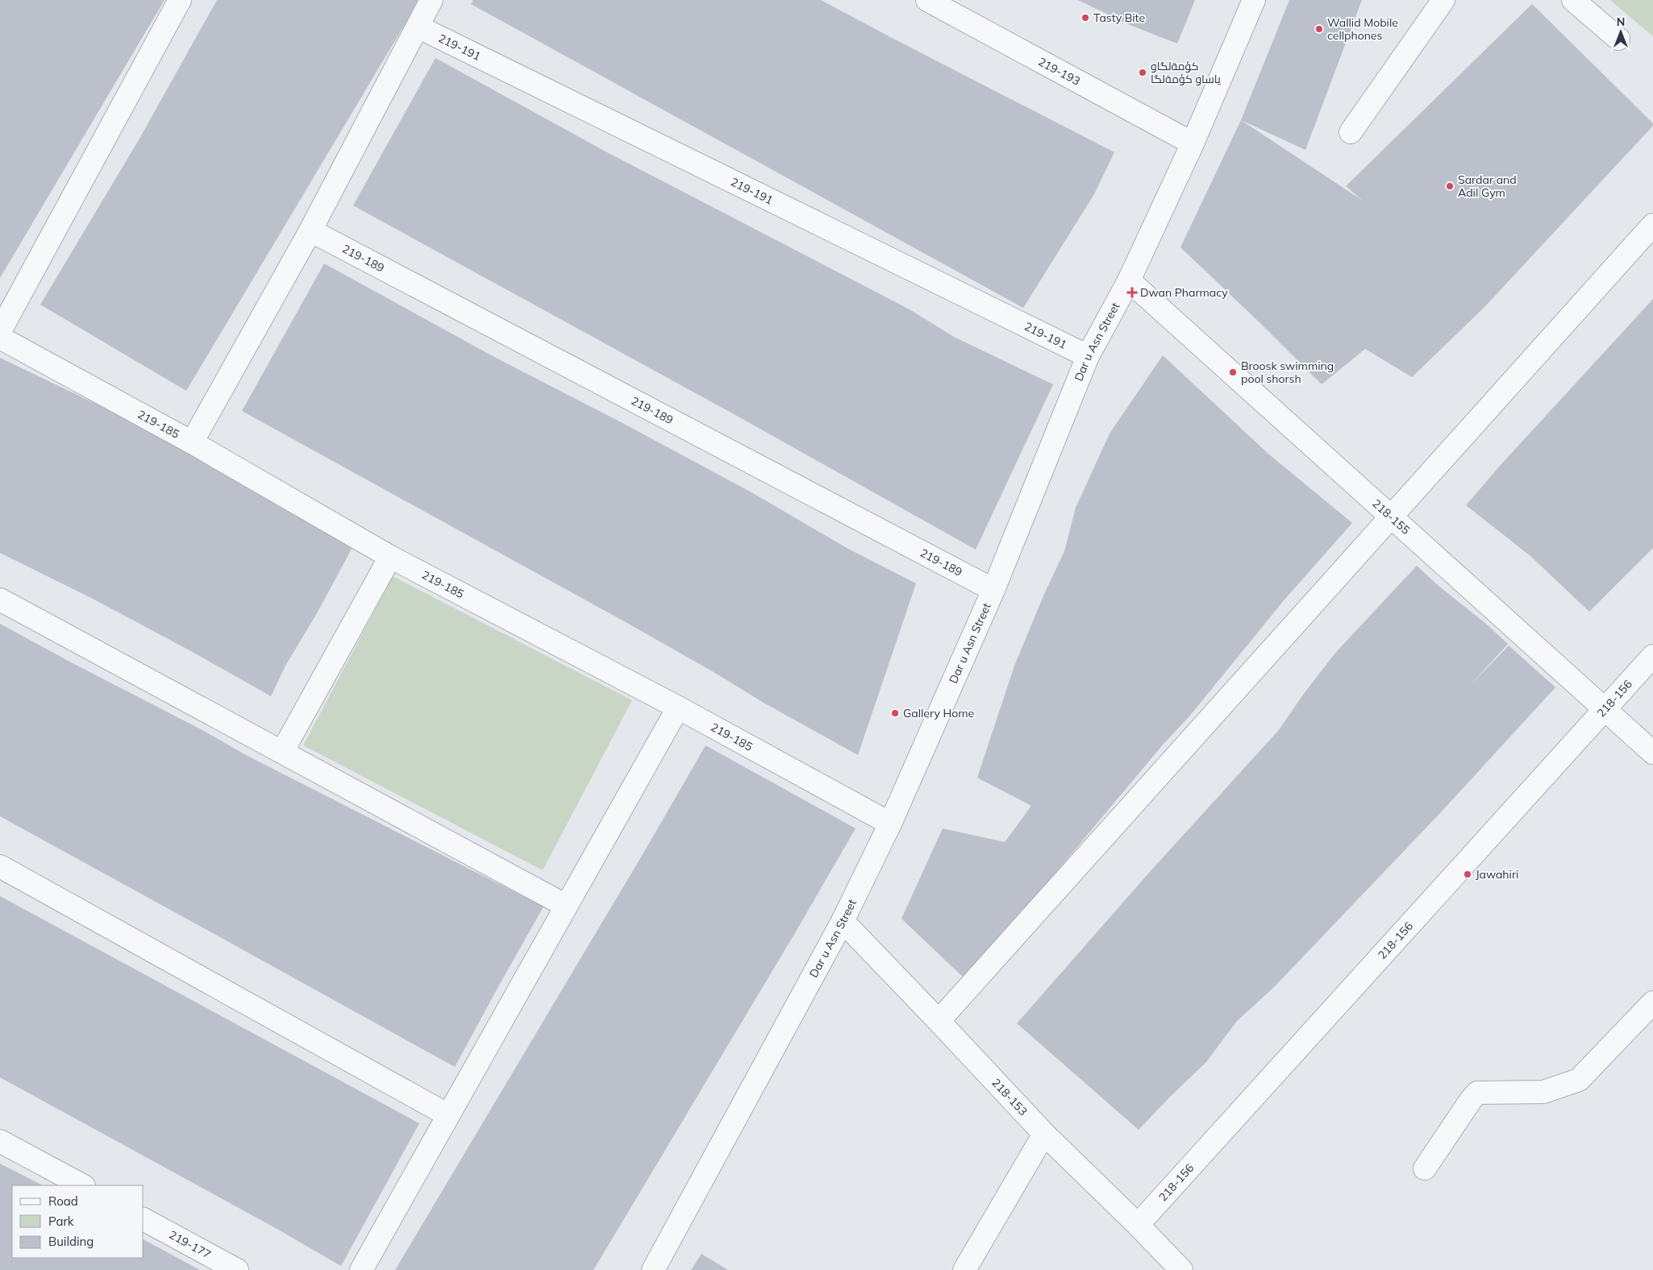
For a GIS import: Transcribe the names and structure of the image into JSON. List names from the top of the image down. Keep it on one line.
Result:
{"streets":{"street":["219-191","219-193","219-189","Dar u Asn Street","219-185","218-155","218-156","218-153","219-177"]},"crossings":[["219-191","Dar u Asn Street"],["219-193","Dar u Asn Street"],["219-189","Dar u Asn Street"],["Dar u Asn Street","219-185"],["Dar u Asn Street","218-155"],["Dar u Asn Street","218-153"],["218-155","218-156"],["218-156","218-153"]],"places":{"other":["Tasty Bite","Wallid Mobile cellphones","كؤمةلگاو ياساو كؤمةلگا","Sardar and Adil Gym","Broosk swimming pool shorsh","Gallery Home","Jawahiri"],"health":["Dwan Pharmacy"]},"legend":["Road","Park","Building"],"north":"top"}
